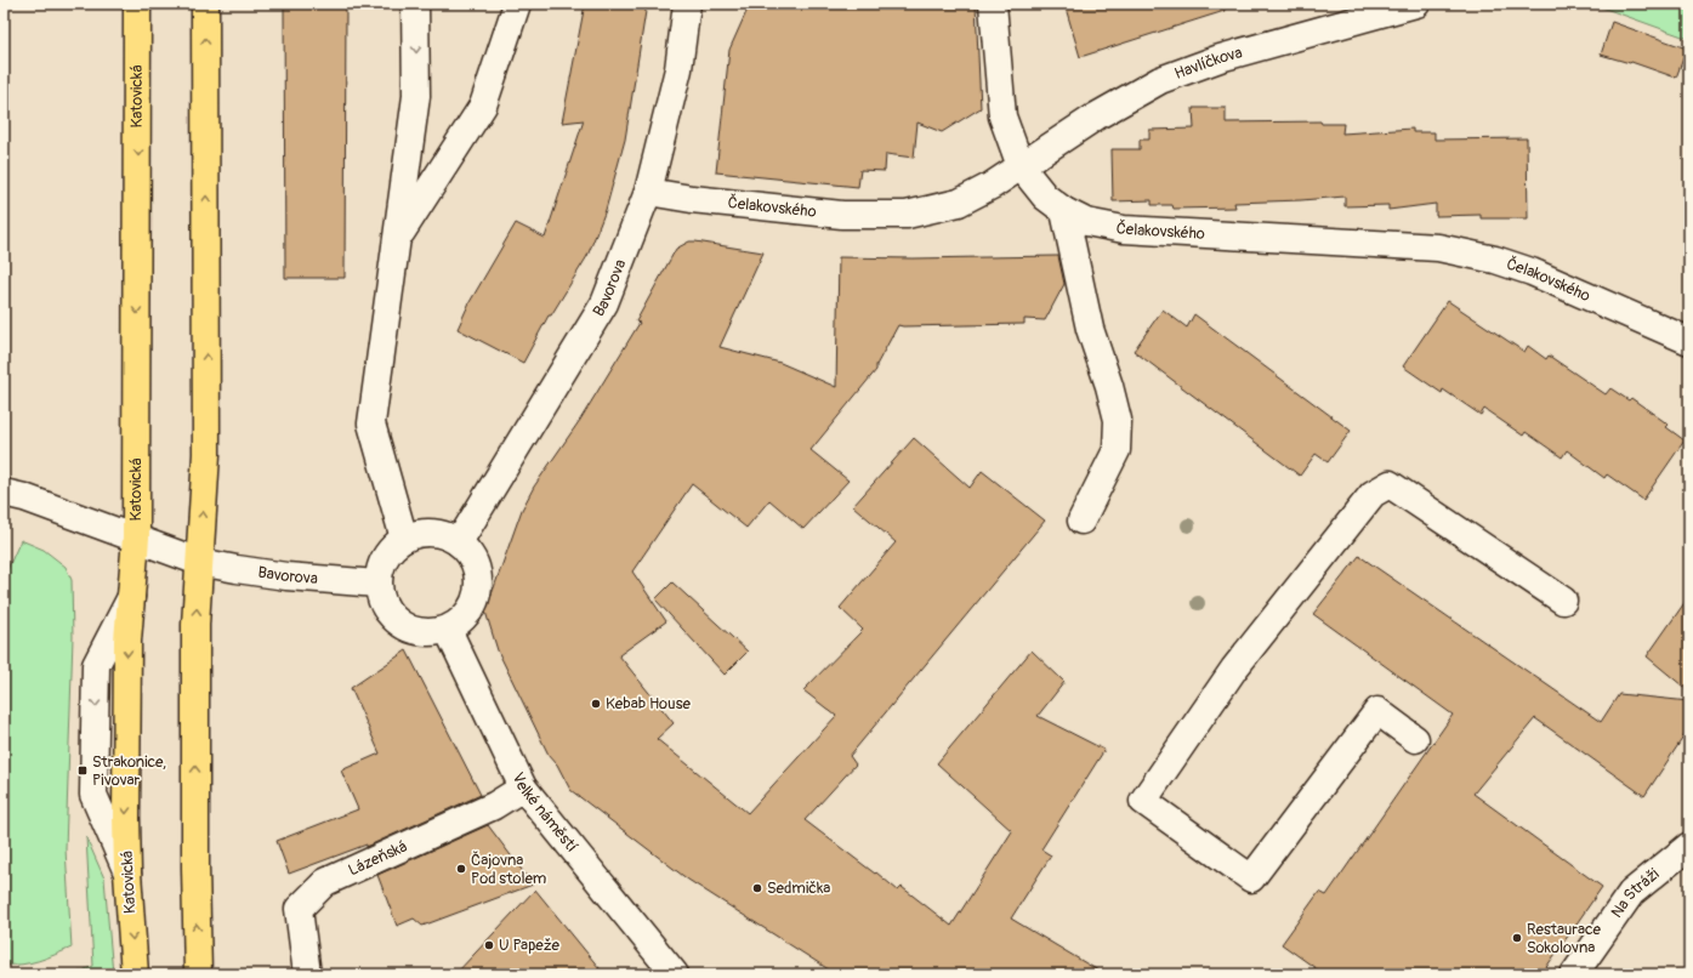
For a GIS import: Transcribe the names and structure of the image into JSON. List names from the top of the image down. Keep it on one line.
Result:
{"streets":{"main road":["Katovická"],"street":["Havlíčkova","Čelakovského","Bavorova","Velké náměstí","Lázeňská","Na Stráži"]},"crossings":[["Havlíčkova","Čelakovského"],["Katovická","Bavorova"],["Čelakovského","Bavorova"],["Bavorova","Velké náměstí"],["Velké náměstí","Lázeňská"]],"places":{"other":["Kebab House","Čajovna Pod stolem","Sedmička","Restaurace Sokolovna","U Papeže"],"transit":["Strakonice, Pivovar"]}}
